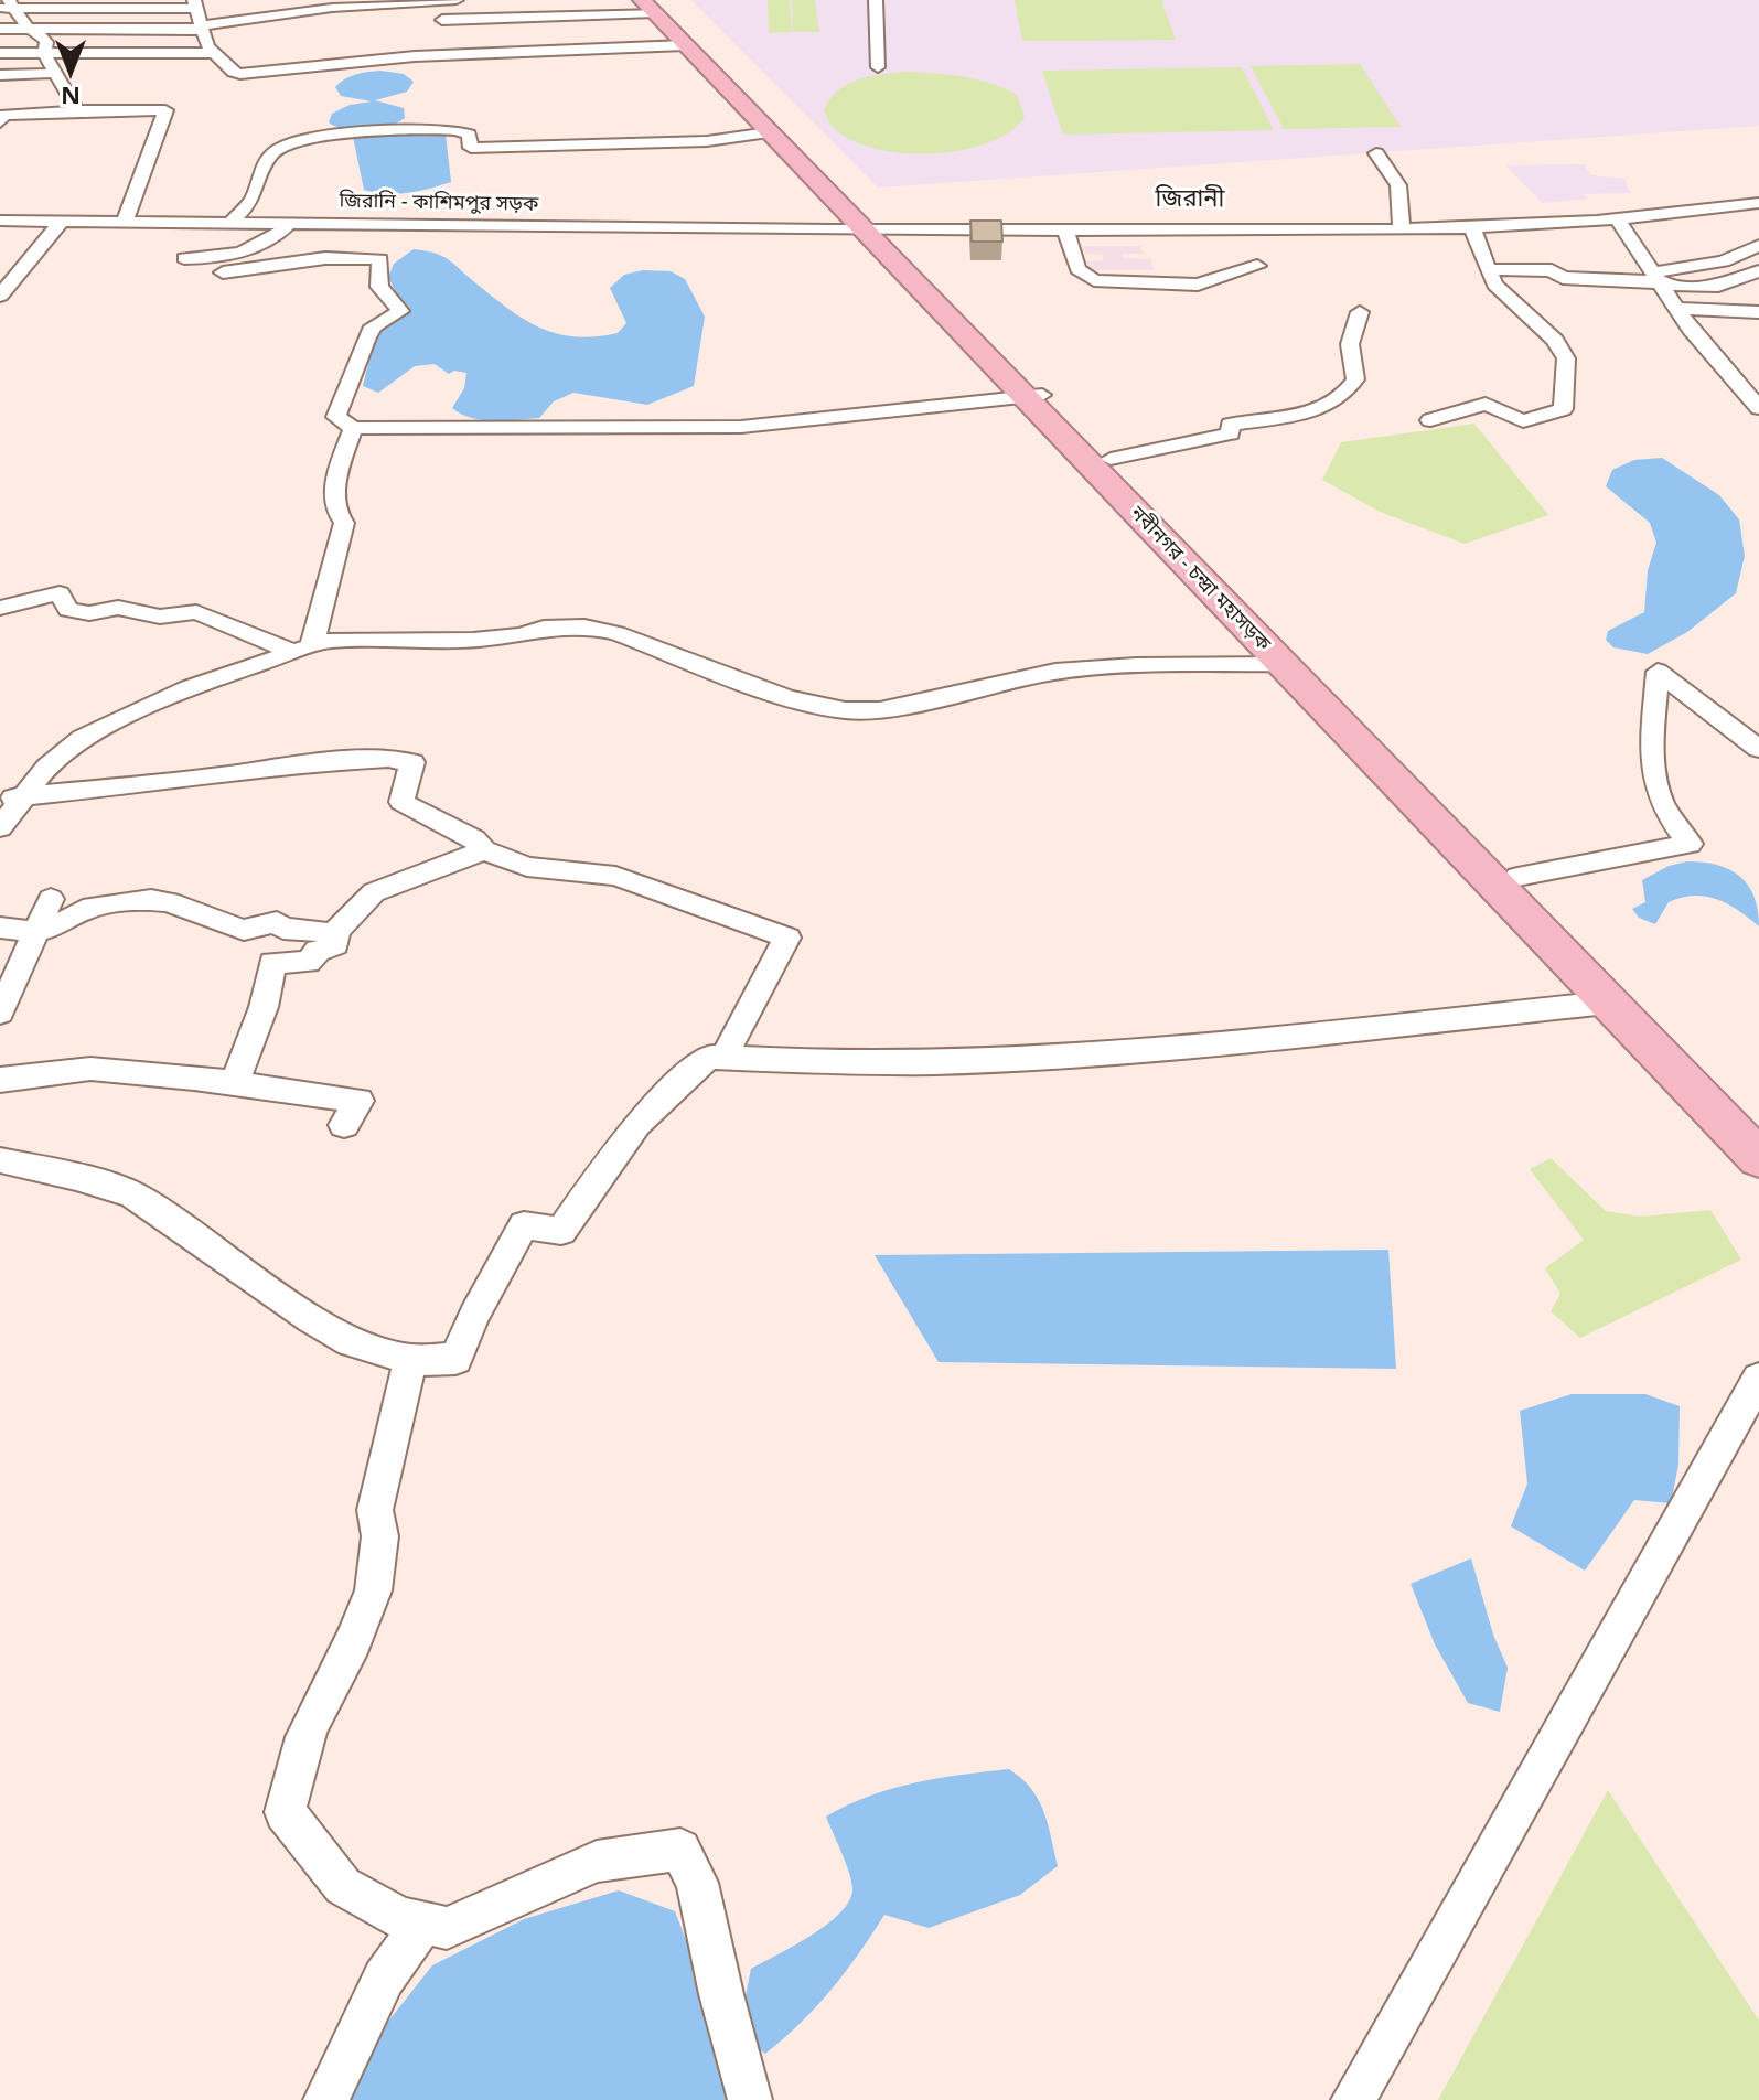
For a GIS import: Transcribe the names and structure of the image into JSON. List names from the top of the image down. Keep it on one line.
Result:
{"streets":{"highway":["নবীনগর - চন্দ্রা মহাসড়ক"],"street":["জিরানি - কাশিমপুর সড়ক"]},"crossings":[["জিরানি - কাশিমপুর সড়ক","নবীনগর - চন্দ্রা মহাসড়ক"]],"districts":["জিরানী"],"north":"bottom"}
